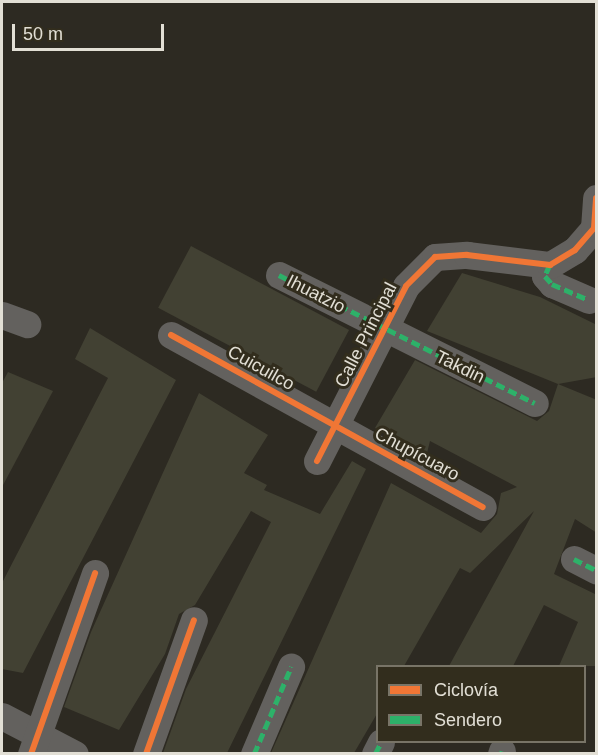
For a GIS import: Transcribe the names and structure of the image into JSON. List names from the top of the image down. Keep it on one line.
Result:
{"streets":{"street":["Ihuatzio","Calle Principal","Takdin","Cuicuilco","Chupícuaro"]},"crossings":[["Ihuatzio","Calle Principal"],["Ihuatzio","Takdin"],["Calle Principal","Takdin"],["Calle Principal","Cuicuilco"],["Calle Principal","Chupícuaro"],["Cuicuilco","Chupícuaro"]],"legend":["Ciclovía","Sendero"],"scale_bar":"50 m"}
